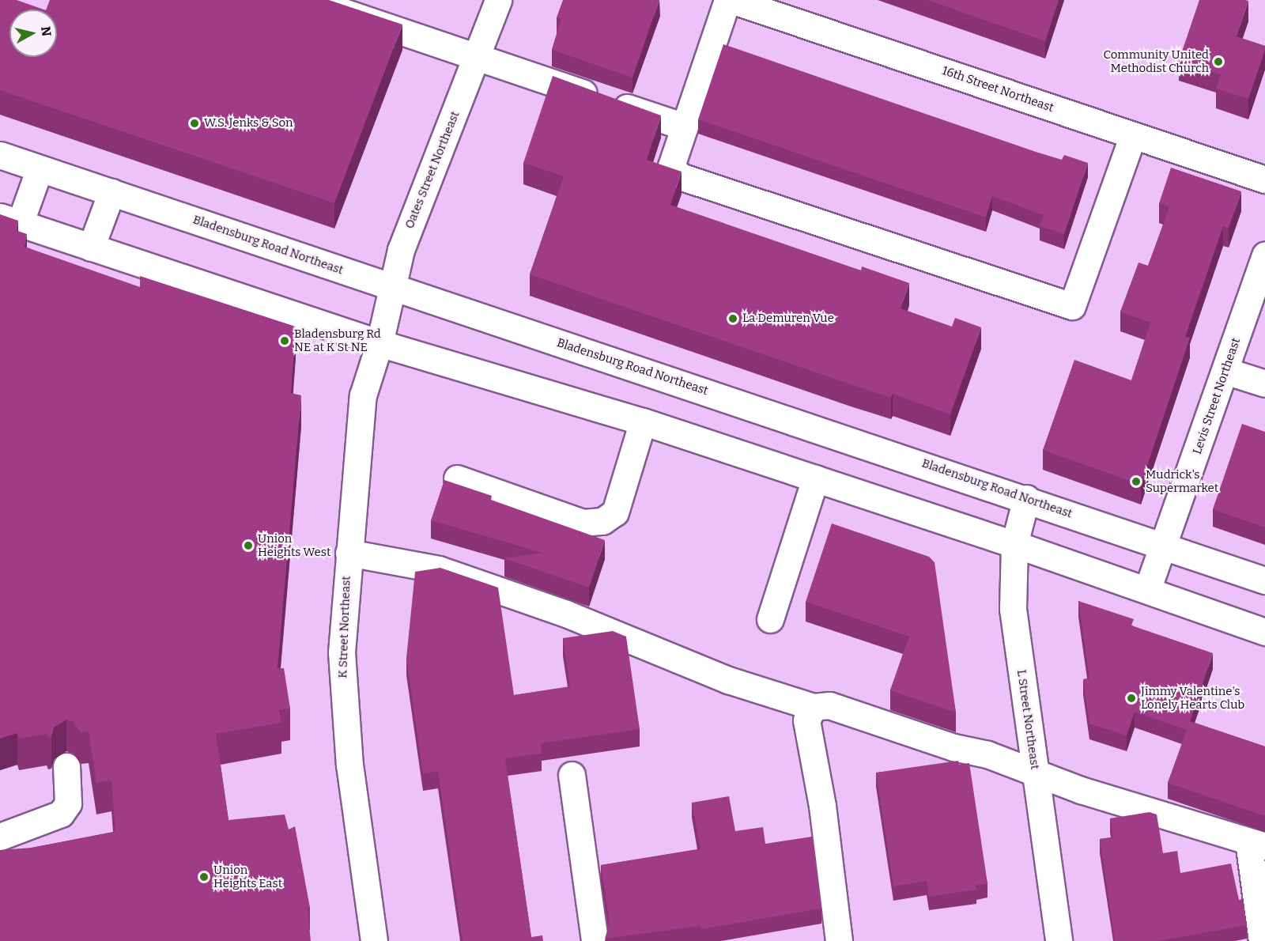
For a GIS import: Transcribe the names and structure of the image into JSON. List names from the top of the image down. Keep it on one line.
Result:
{"streets":{"main road":["16th Street Northeast","Oates Street Northeast","Bladensburg Road Northeast","Levis Street Northeast","K Street Northeast","L Street Northeast"]},"crossings":[["Oates Street Northeast","Bladensburg Road Northeast"],["Oates Street Northeast","K Street Northeast"],["Bladensburg Road Northeast","Levis Street Northeast"],["Bladensburg Road Northeast","L Street Northeast"]],"places":["Community United Methodist Church","W.S. Jenks & Son","La Demuren Vue","Bladensburg Rd NE at K St NE","Mudrick's Supermarket","Union Heights West","Jimmy Valentine's Lonely Hearts Club","Union Heights East"],"north":"right"}
